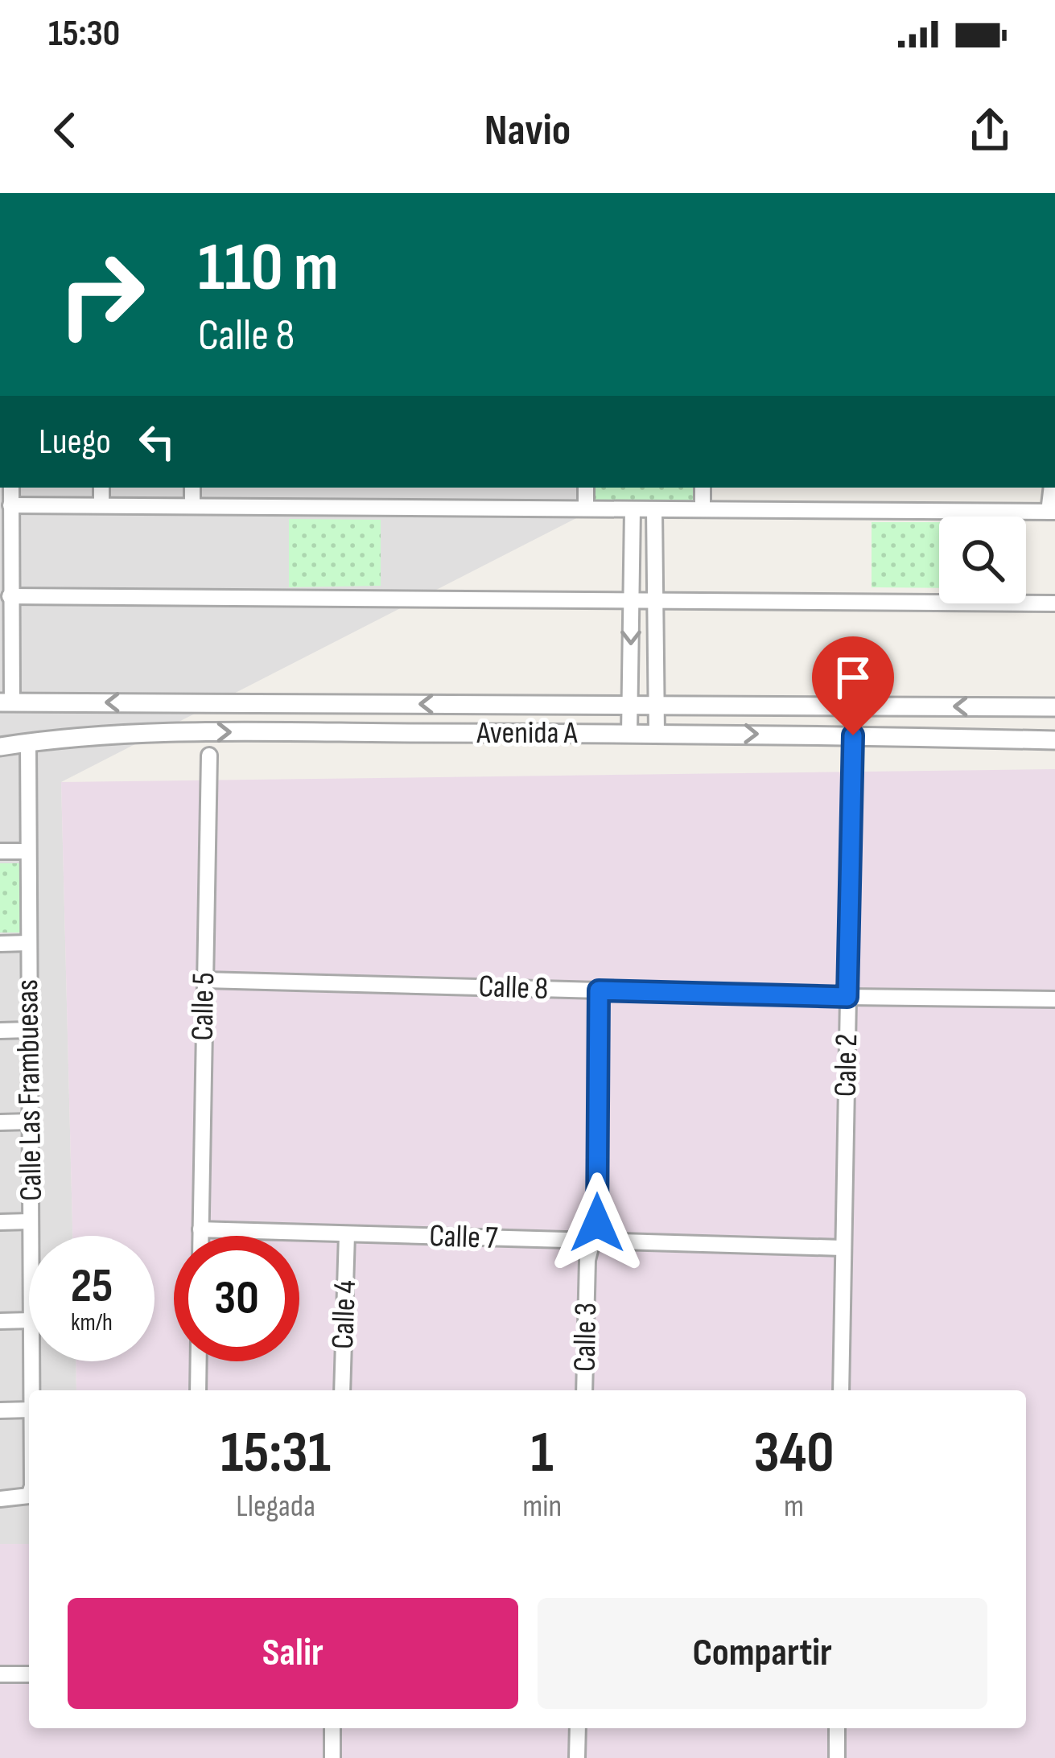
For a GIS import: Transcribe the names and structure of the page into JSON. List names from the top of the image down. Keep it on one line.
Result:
{"streets":{"street":["Avenida A","Calle 8","Calle 5","Cale 2","Calle Las Frambuesas","Calle 7","Calle 4","Calle 3"]},"crossings":[["Avenida A","Cale 2"],["Avenida A","Calle Las Frambuesas"],["Calle 8","Calle 5"],["Calle 8","Cale 2"],["Calle 8","Calle 3"],["Calle 5","Calle 7"],["Cale 2","Calle 7"],["Calle 7","Calle 4"],["Calle 7","Calle 3"]],"page":{"status":"15:30","header":"Navio","turn":["110 m","Calle 8"],"then":"Luego","speed":"25 km/h","limit":"30","eta":["15:31","Llegada","1","min","340","m"],"buttons":["Salir","Compartir"]}}
